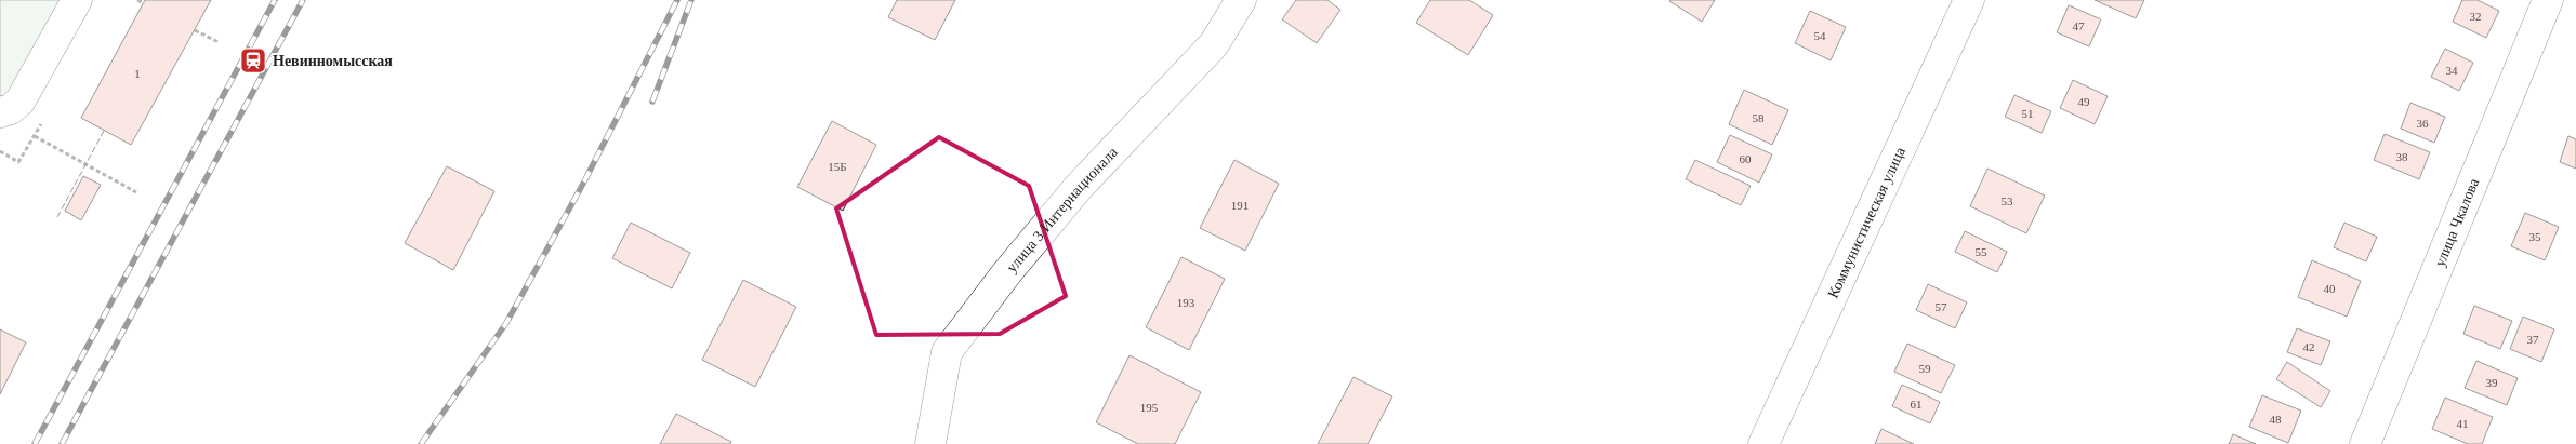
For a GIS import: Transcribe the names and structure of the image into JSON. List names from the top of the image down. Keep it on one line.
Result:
{"streets":{"street":["улица 3 Интернационала","Коммунистическая улица","улица Чкалова"]},"places":{"station":["Невинномысская"]},"house_numbers":["32","47","54","34","1","49","51","58","36","38","60","15Б","53","191","35","55","40","193","57","37","42","59","39","61","195","48","41"]}
